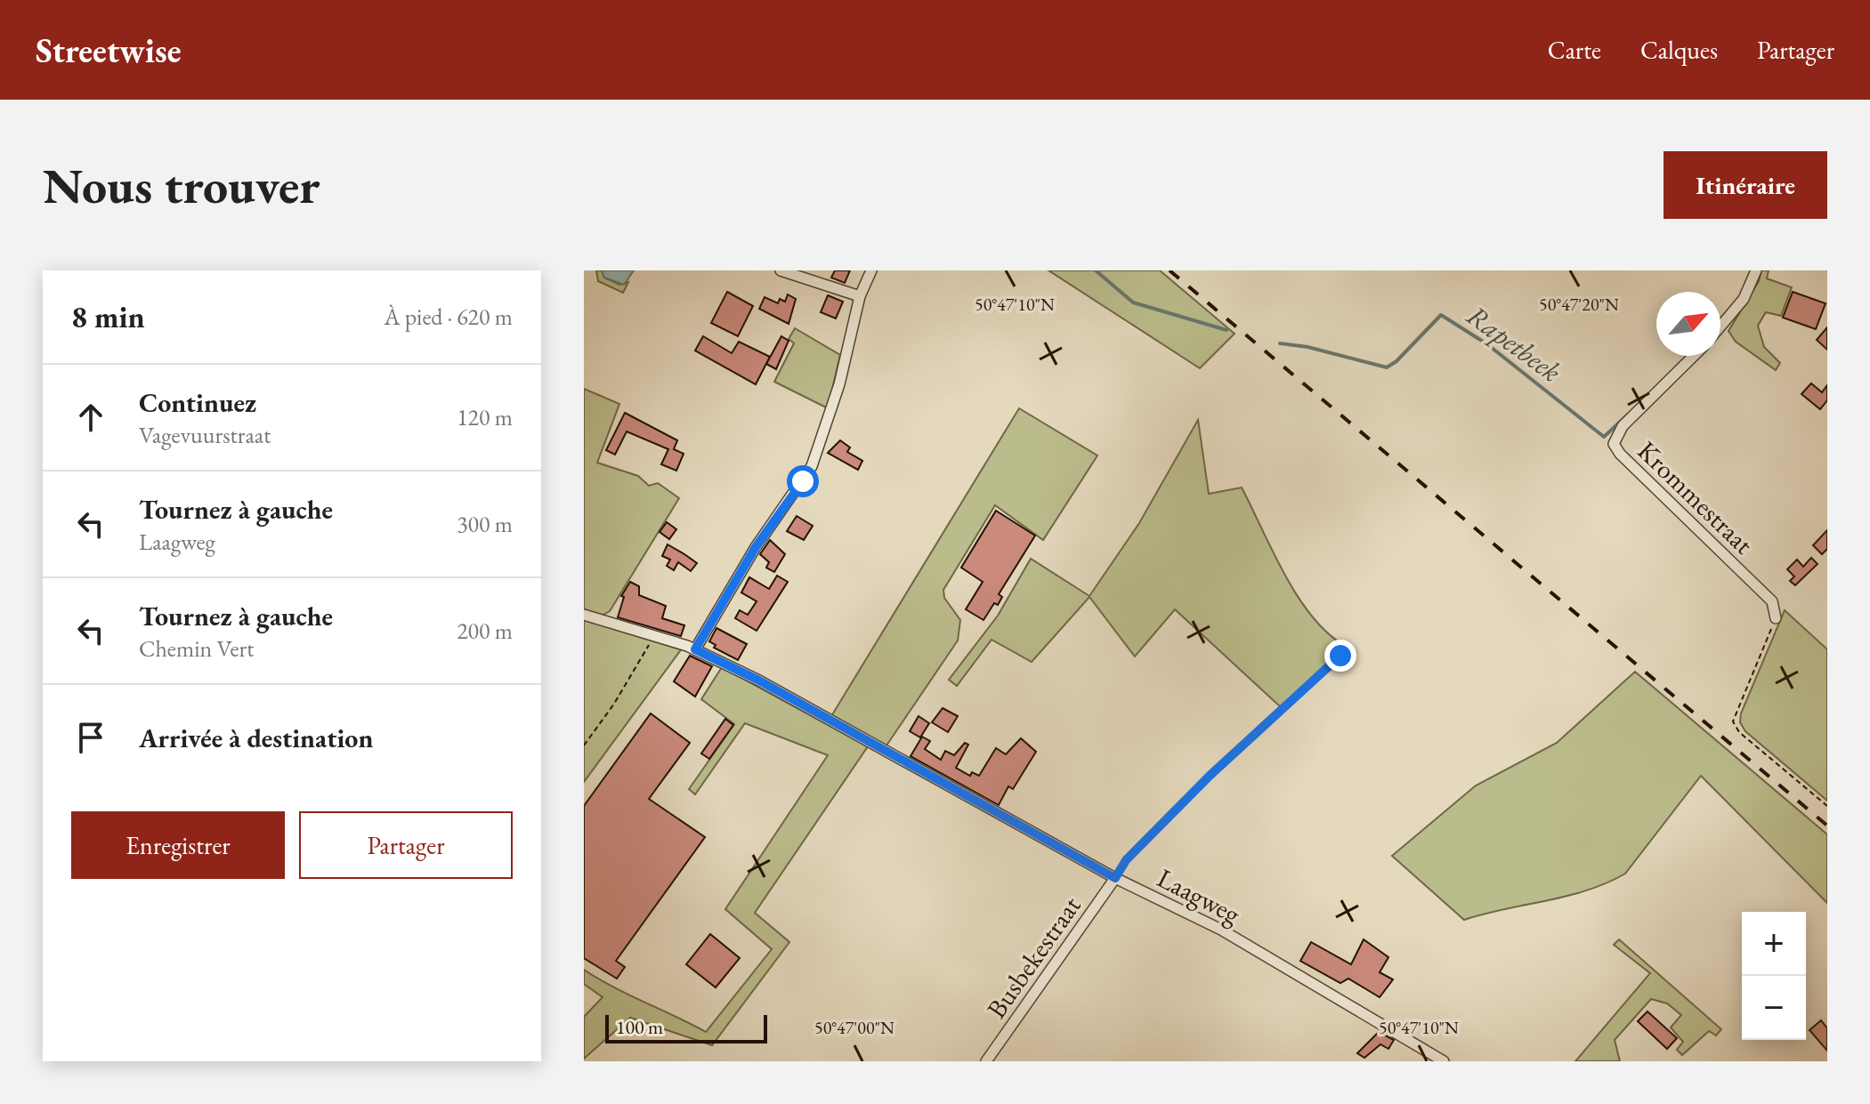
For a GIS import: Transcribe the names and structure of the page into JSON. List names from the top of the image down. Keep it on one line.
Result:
{"streets":{"street":["Krommestraat","Laagweg","Busbekestraat"]},"crossings":[["Laagweg","Busbekestraat"]],"water":["Rapetbeek"],"scale_bar":"100 m","north":"top right","page":{"header":"Streetwise","nav":["Carte","Calques","Partager"],"buttons":["Itinéraire",["Enregistrer","Partager"]],"title":"Nous trouver","heading":["8 min","À pied · 620 m"],"list":[["Continuez","Vagevuurstraat","120 m"],["Tournez à gauche","Laagweg","300 m"],["Tournez à gauche","Chemin Vert","200 m"],"Arrivée à destination"],"map_buttons":["+","−"],"scale":"100 m"},"coordinates":["50°47'10\"N","50°47'20\"N","50°47'00\"N"]}
